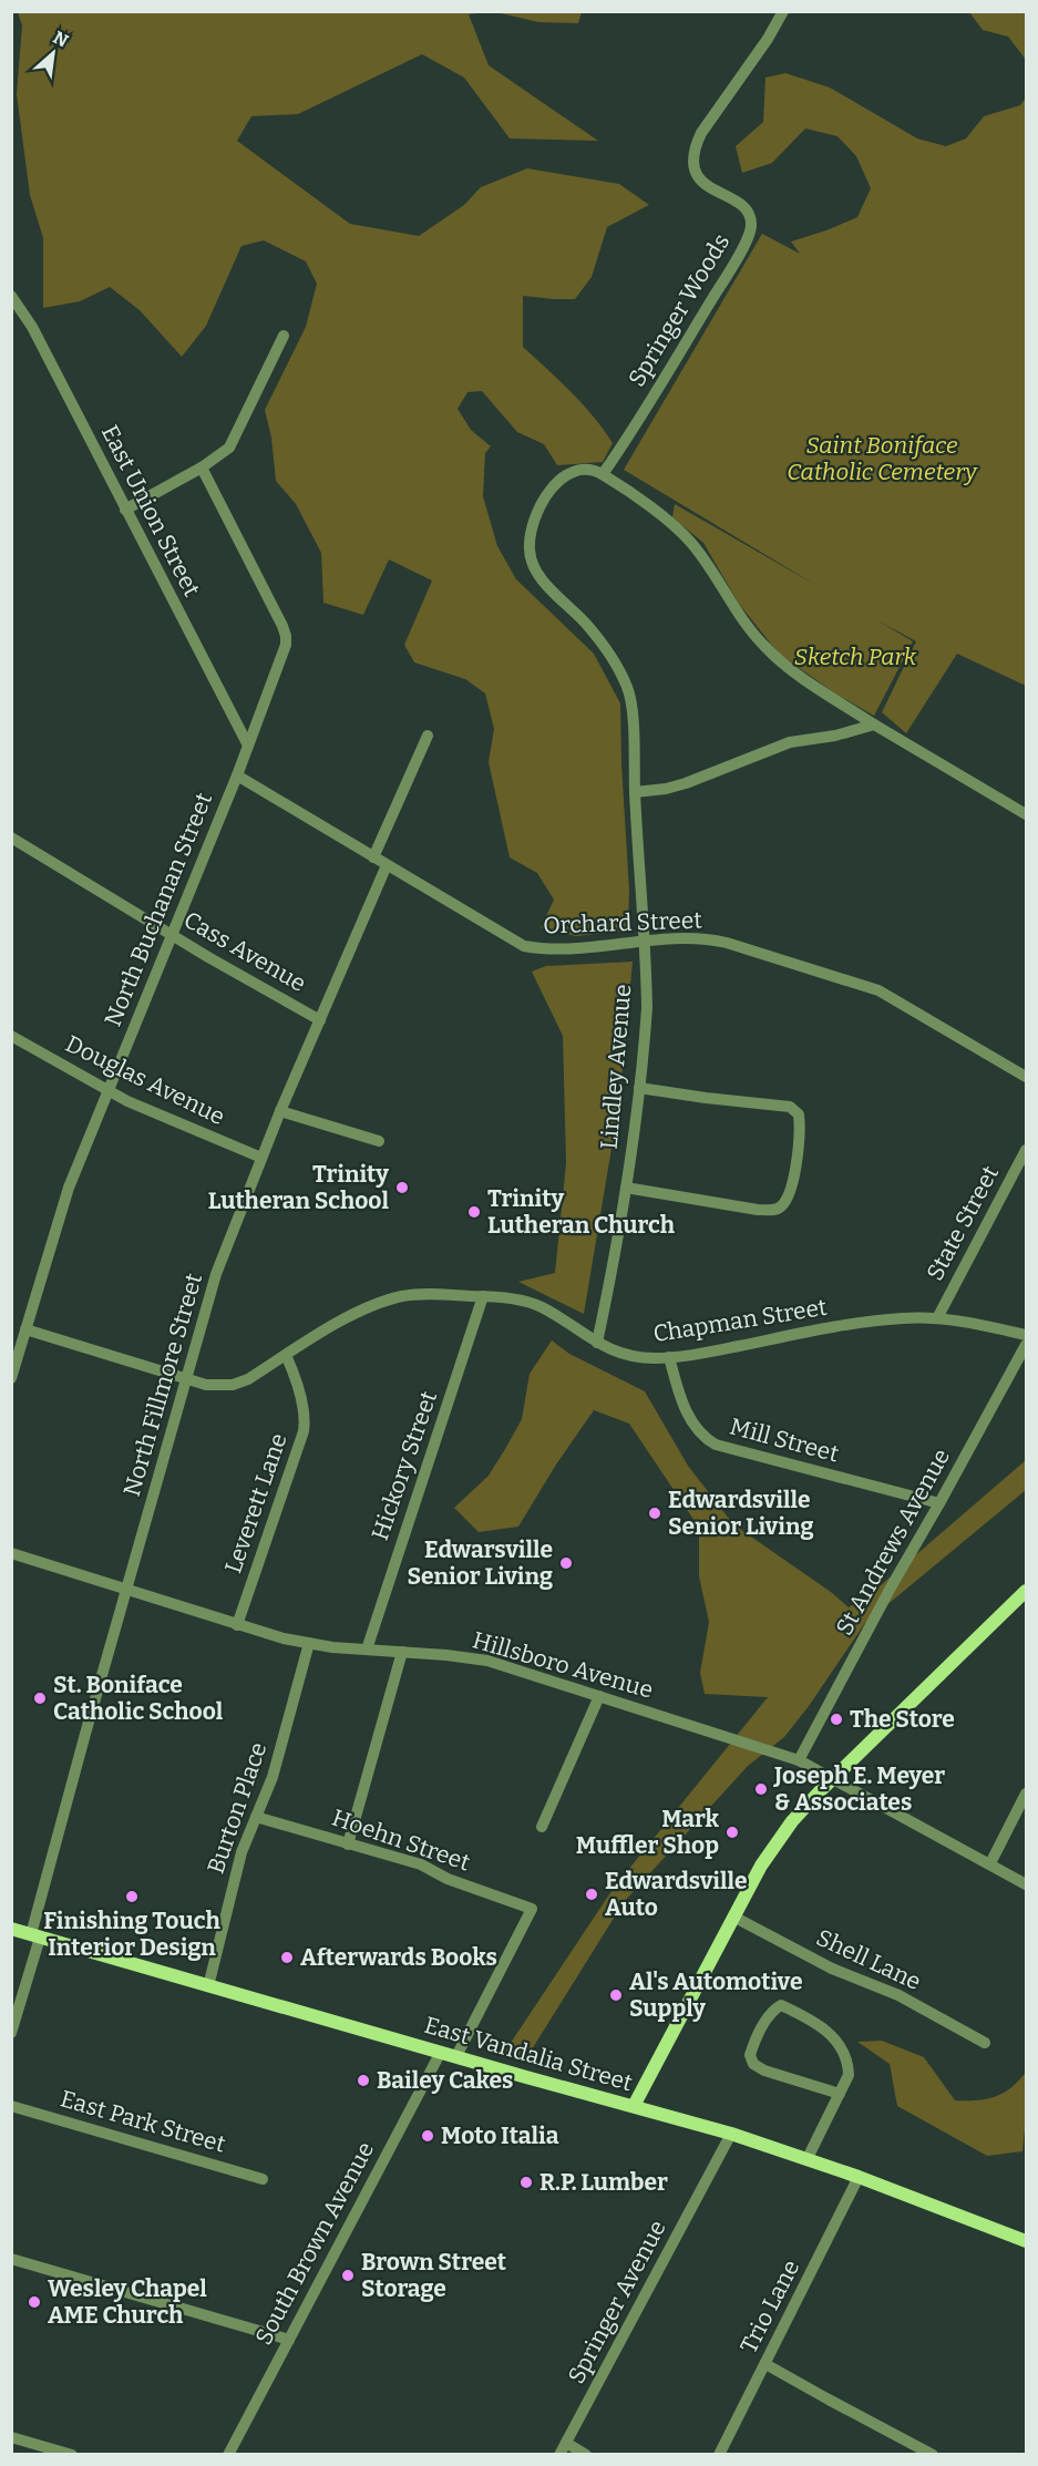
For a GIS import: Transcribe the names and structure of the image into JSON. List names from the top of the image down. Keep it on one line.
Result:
{"streets":{"main road":["East Vandalia Street"],"street":["Springer Woods","East Union Street","North Buchanan Street","Orchard Street","Cass Avenue","Lindley Avenue","Douglas Avenue","State Street","Chapman Street","North Fillmore Street","Mill Street","Hickory Street","Leverett Lane","St Andrews Avenue","Hillsboro Avenue","Burton Place","Hoehn Street","Shell Lane","East Park Street","South Brown Avenue","Springer Avenue","Trio Lane"]},"crossings":[["East Union Street","North Buchanan Street"],["North Buchanan Street","Orchard Street"],["North Buchanan Street","Cass Avenue"],["North Buchanan Street","Douglas Avenue"],["North Buchanan Street","Chapman Street"],["Orchard Street","Lindley Avenue"],["Orchard Street","North Fillmore Street"],["Cass Avenue","North Fillmore Street"],["Lindley Avenue","Chapman Street"],["Douglas Avenue","North Fillmore Street"],["State Street","Chapman Street"],["Chapman Street","North Fillmore Street"],["Chapman Street","Mill Street"],["Chapman Street","Hickory Street"],["Chapman Street","Leverett Lane"],["North Fillmore Street","Hillsboro Avenue"],["North Fillmore Street","East Vandalia Street"],["Mill Street","St Andrews Avenue"],["Hickory Street","Hillsboro Avenue"],["Leverett Lane","Hillsboro Avenue"],["St Andrews Avenue","Hillsboro Avenue"],["Hillsboro Avenue","Burton Place"],["Burton Place","Hoehn Street"],["Burton Place","East Vandalia Street"],["Hoehn Street","East Vandalia Street"],["East Vandalia Street","South Brown Avenue"],["East Vandalia Street","Springer Avenue"],["East Vandalia Street","Trio Lane"]],"parks":["Saint Boniface Catholic Cemetery","Sketch Park"],"places":["Trinity Lutheran School","Trinity Lutheran Church","Edwardsville Senior Living","Edwarsville Senior Living","St. Boniface Catholic School","The Store","Joseph E. Meyer & Associates","Mark Muffler Shop","Edwardsville Auto","Finishing Touch Interior Design","Afterwards Books","Al's Automotive Supply","Bailey Cakes","Moto Italia","R.P. Lumber","Brown Street Storage","Wesley Chapel AME Church"],"north":"top right"}
